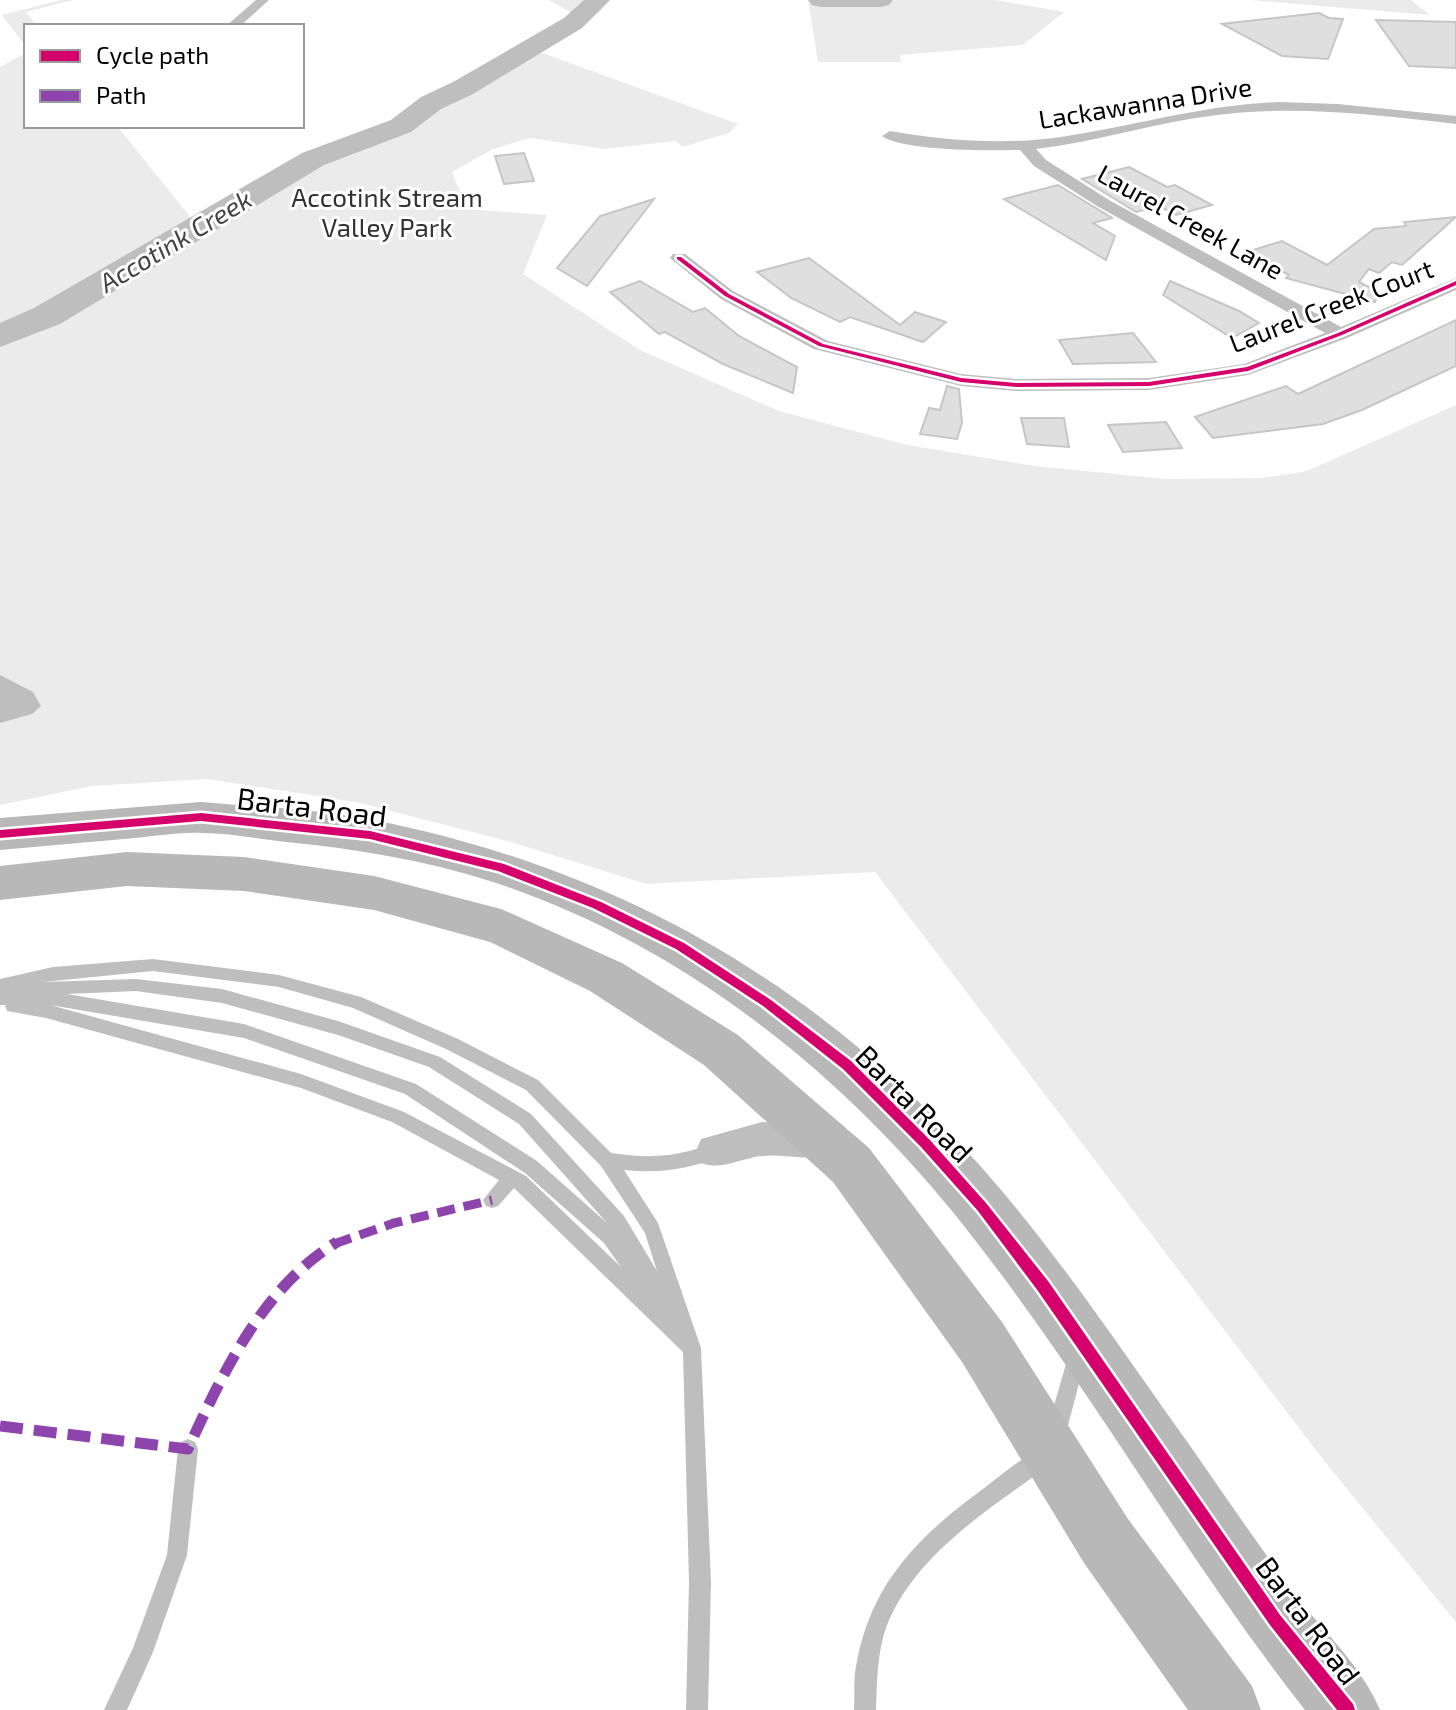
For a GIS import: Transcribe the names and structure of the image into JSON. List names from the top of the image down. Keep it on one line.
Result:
{"streets":{"street":["Lackawanna Drive","Laurel Creek Lane","Laurel Creek Court","Barta Road"]},"crossings":[["Lackawanna Drive","Laurel Creek Lane"],["Laurel Creek Lane","Laurel Creek Court"]],"water":["Accotink Creek"],"parks":["Accotink Stream Valley Park"],"legend":["Cycle path","Path"]}
